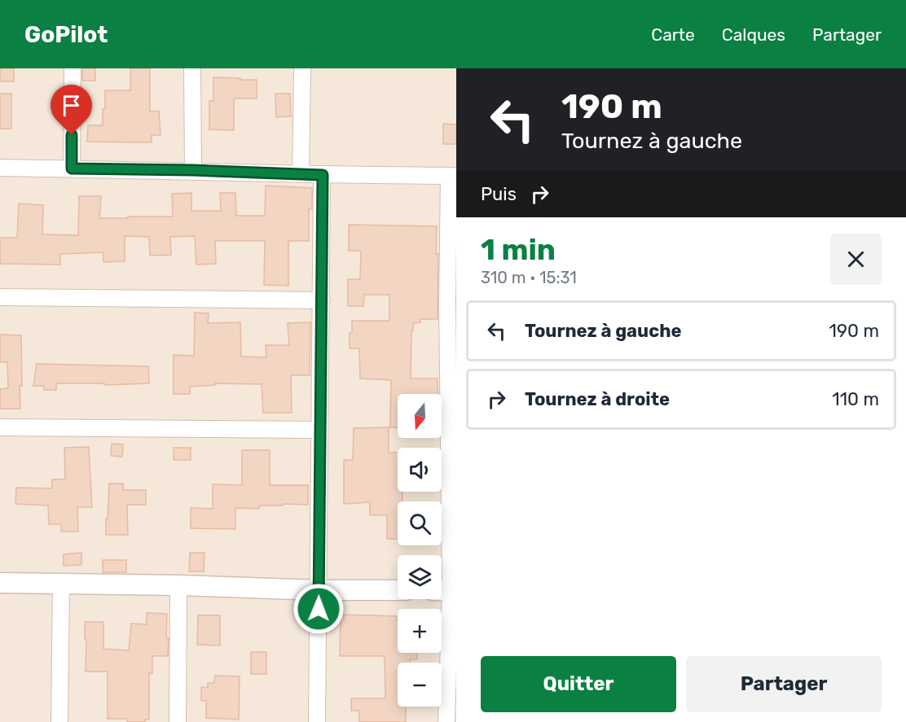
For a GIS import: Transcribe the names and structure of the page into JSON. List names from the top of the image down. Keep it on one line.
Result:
{"north":"bottom","page":{"header":"GoPilot","nav":["Carte","Calques","Partager"],"turn":["190 m","Tournez à gauche"],"then":"Puis","heading":["1 min","310 m · 15:31"],"list":[{"name":"Tournez à gauche","value":"190 m"},{"name":"Tournez à droite","value":"110 m"}],"map_buttons":["+","−"],"buttons":["Quitter","Partager"]}}
